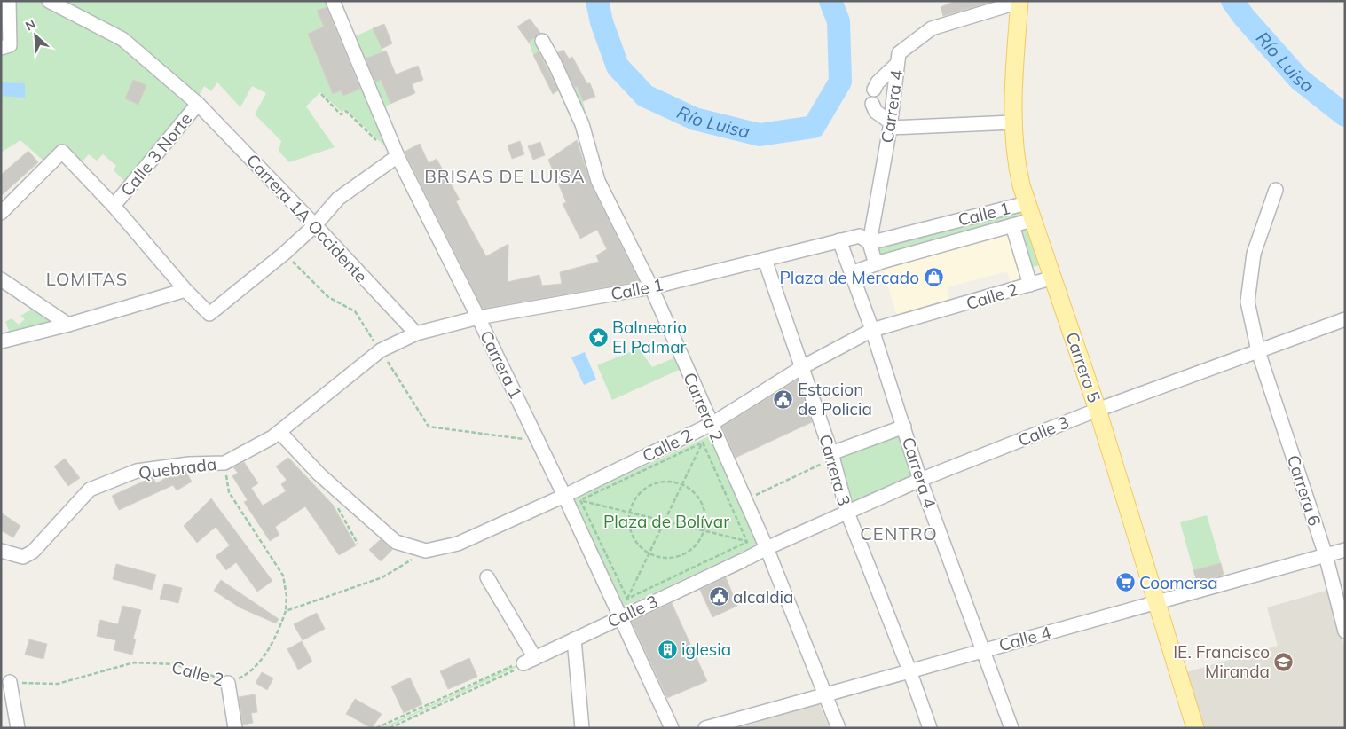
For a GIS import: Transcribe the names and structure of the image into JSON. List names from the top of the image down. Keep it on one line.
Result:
{"streets":{"main road":["Carrera 5"],"street":["Carrera 4","Calle 3 Norte","Calle 1","Carrera 1A Occidente","Calle 2","Carrera 1","Carrera 2","Calle 3","Quebrada","Carrera 3","Carrera 6","Calle 4"]},"crossings":[["Carrera 4","Calle 1"],["Carrera 4","Calle 2"],["Carrera 4","Calle 3"],["Carrera 4","Calle 4"],["Calle 3 Norte","Carrera 1A Occidente"],["Calle 1","Carrera 1A Occidente"],["Calle 1","Calle 2"],["Calle 1","Carrera 1"],["Calle 1","Carrera 5"],["Calle 1","Carrera 2"],["Calle 1","Quebrada"],["Calle 1","Carrera 3"],["Calle 2","Carrera 1"],["Calle 2","Carrera 5"],["Calle 2","Carrera 2"],["Calle 2","Quebrada"],["Calle 2","Carrera 3"],["Carrera 1","Calle 3"],["Carrera 5","Calle 3"],["Carrera 5","Calle 4"],["Carrera 2","Calle 3"],["Carrera 2","Calle 4"],["Calle 3","Carrera 3"],["Calle 3","Carrera 6"],["Carrera 3","Calle 4"],["Carrera 6","Calle 4"]],"districts":["BRISAS DE LUISA","LOMITAS","CENTRO"],"water":["Río Luisa"],"parks":["Plaza de Bolívar"],"places":{"shop":["Plaza de Mercado"],"place":["Balneario El Palmar"],"public building":["Estacion de Policia","alcaldia"],"supermarket":["Coomersa"],"building":["iglesia"],"school or university":["IE. Francisco Miranda"]},"north":"top left"}
